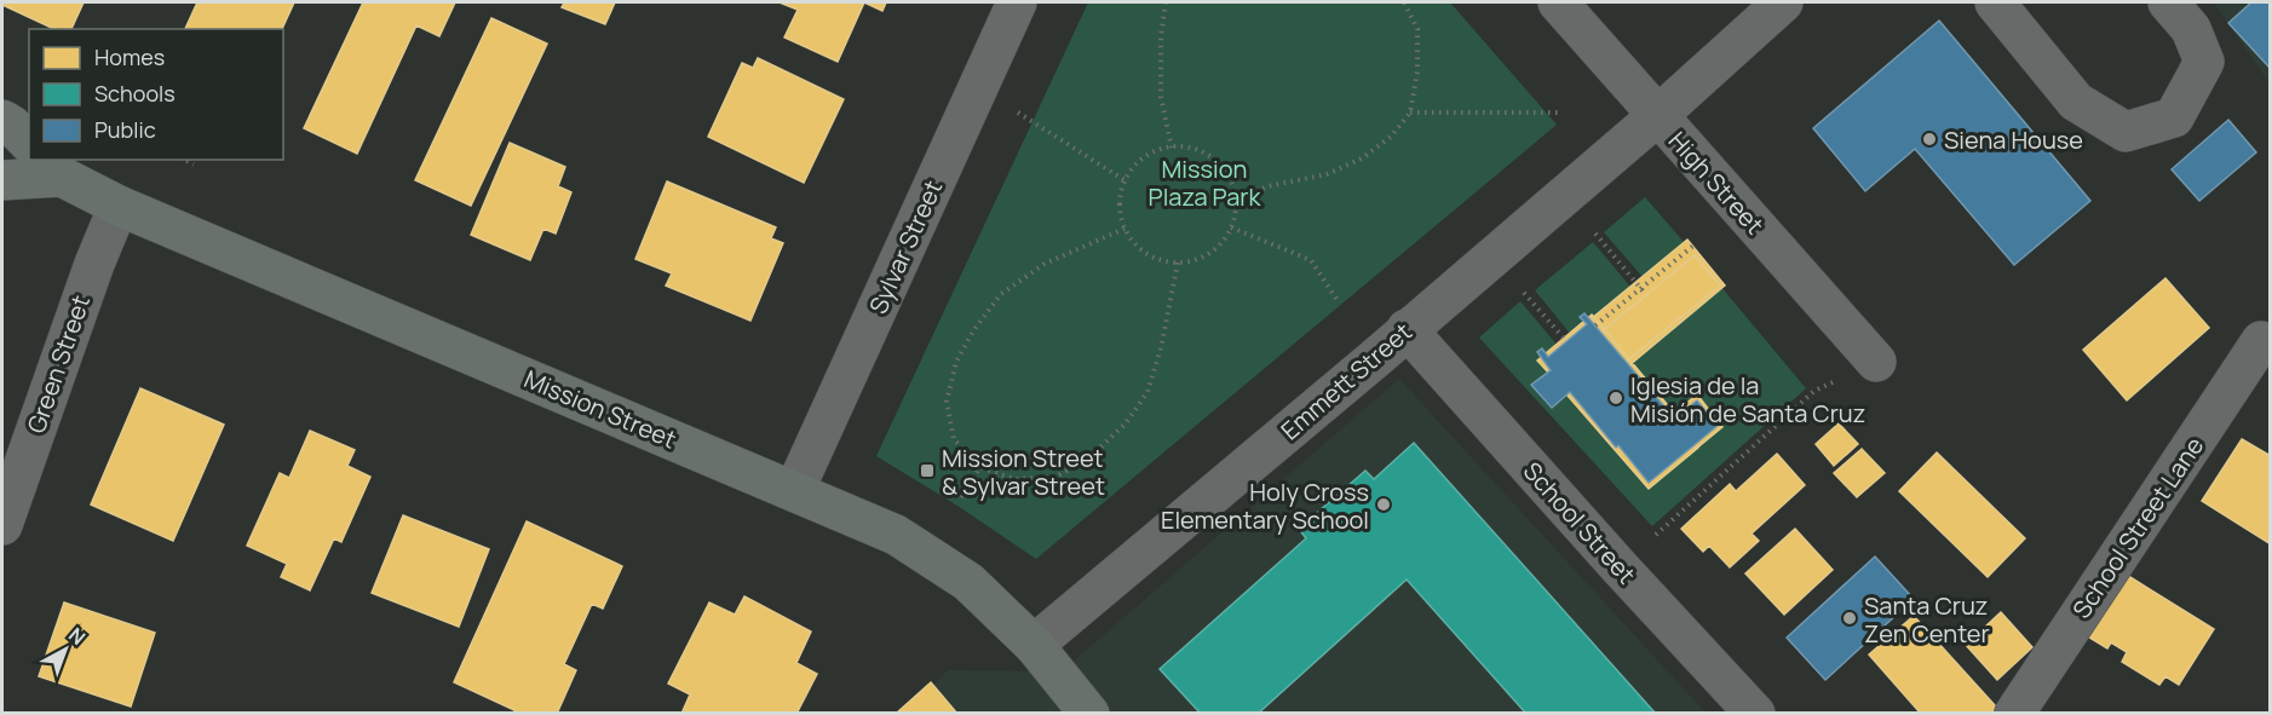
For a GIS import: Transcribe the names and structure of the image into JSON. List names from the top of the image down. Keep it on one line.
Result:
{"streets":{"main road":["Mission Street"],"street":["High Street","Sylvar Street","Green Street","Emmett Street","School Street","School Street Lane"]},"crossings":[["High Street","Emmett Street"],["Sylvar Street","Mission Street"],["Green Street","Mission Street"],["Emmett Street","Mission Street"],["Emmett Street","School Street"]],"parks":["Mission Plaza Park"],"places":{"other":["Siena House","Iglesia de la Misión de Santa Cruz","Holy Cross Elementary School","Santa Cruz Zen Center"],"transit":["Mission Street & Sylvar Street"]},"legend":["Homes","Schools","Public"],"north":"top right"}
